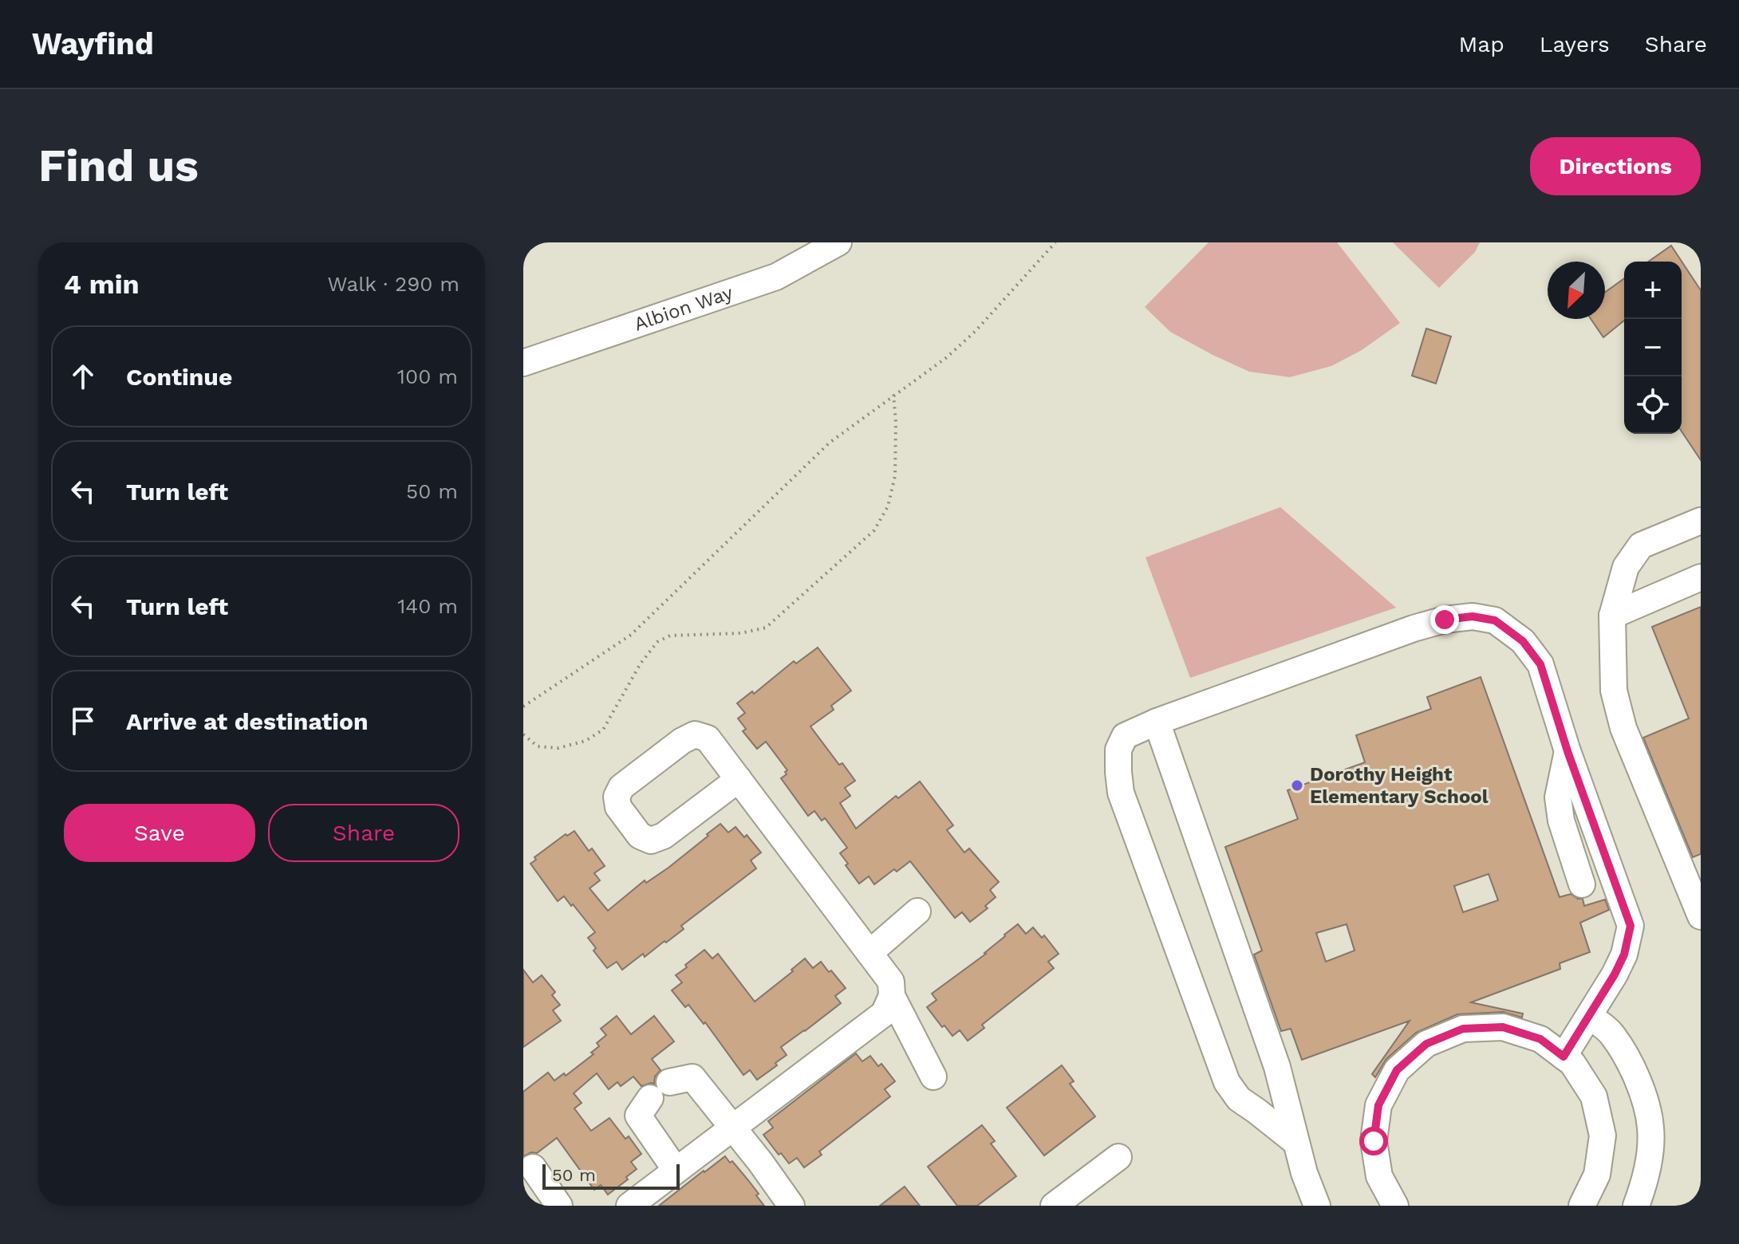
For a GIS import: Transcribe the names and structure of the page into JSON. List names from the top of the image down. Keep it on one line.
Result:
{"streets":{"street":["Albion Way"]},"places":["Dorothy Height Elementary School"],"scale_bar":"50 m","north":"bottom left","page":{"header":"Wayfind","nav":["Map","Layers","Share"],"buttons":["Directions",["Save","Share"]],"title":"Find us","heading":["4 min","Walk · 290 m"],"map_buttons":["+","−"],"list":[["Continue","100 m"],["Turn left","50 m"],["Turn left","140 m"],"Arrive at destination"],"scale":"50 m"}}
